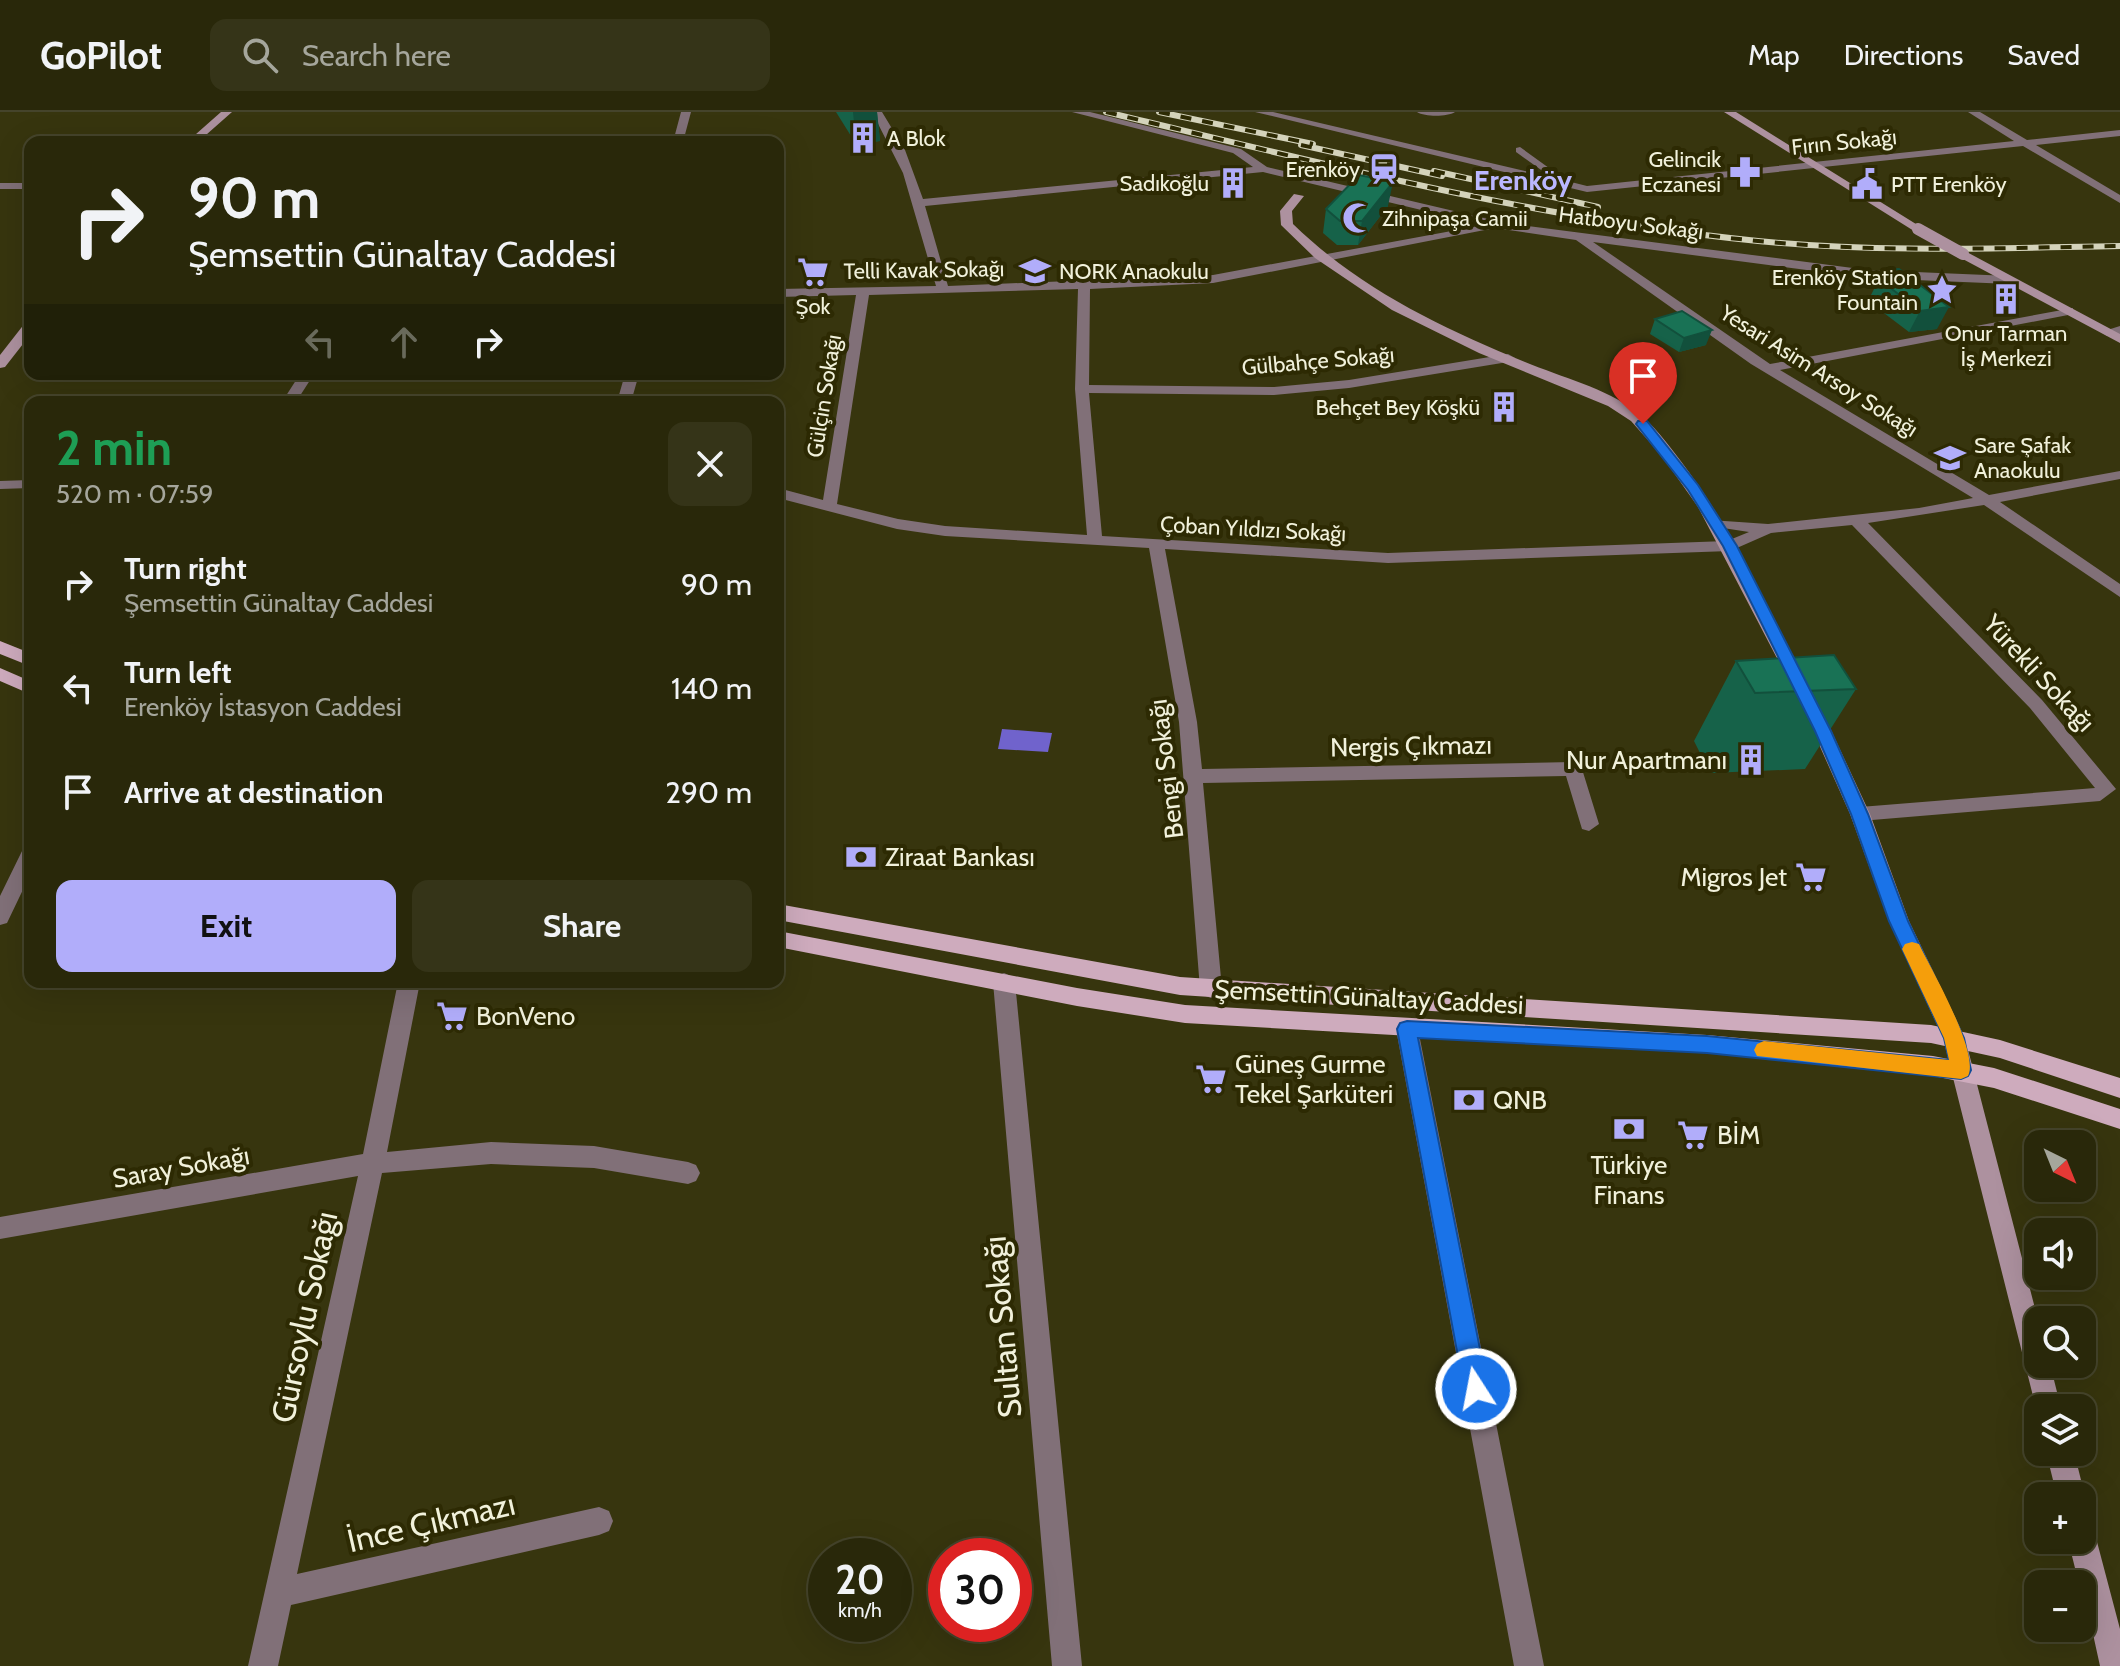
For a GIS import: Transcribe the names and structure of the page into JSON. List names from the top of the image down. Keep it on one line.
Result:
{"streets":{"main road":["Şemsettin Günaltay Caddesi"],"street":["Fırın Sokağı","Hatboyu Sokağı","Telli Kavak Sokağı","Gülbahçe Sokağı","Yesari Asim Arsoy Sokağı","Gülçin Sokağı","Çoban Yıldızı Sokağı","Yürekli Sokağı","Nergis Çıkmazı","Bengi Sokağı","Saray Sokağı","Gürsoylu Sokağı","Sultan Sokağı","İnce Çıkmazı"]},"crossings":[["Hatboyu Sokağı","Telli Kavak Sokağı"],["Hatboyu Sokağı","Yesari Asim Arsoy Sokağı"],["Telli Kavak Sokağı","Gülçin Sokağı"],["Gülçin Sokağı","Çoban Yıldızı Sokağı"],["Çoban Yıldızı Sokağı","Bengi Sokağı"],["Nergis Çıkmazı","Bengi Sokağı"],["Bengi Sokağı","Şemsettin Günaltay Caddesi"],["Şemsettin Günaltay Caddesi","Sultan Sokağı"],["Saray Sokağı","Gürsoylu Sokağı"],["Gürsoylu Sokağı","İnce Çıkmazı"]],"districts":["Erenköy"],"places":{"building":["A Blok","Sadıkoğlu","Onur Tarman İş Merkezi","Behçet Bey Köşkü","Nur Apartmanı"],"station":["Erenköy"],"pharmacy":["Gelincik Eczanesi"],"public building":["PTT Erenköy"],"mosque":["Zihnipaşa Camii"],"school or university":["NORK Anaokulu","Sare Şafak Anaokulu"],"supermarket":["Şok","Migros Jet","BonVeno","Güneş Gurme Tekel Şarküteri","BİM"],"place":["Erenköy Station Fountain"],"bank":["Ziraat Bankası","QNB","Türkiye Finans"]},"north":"bottom right","page":{"header":"GoPilot","search":"Search here","nav":["Map","Directions","Saved"],"turn":["90 m","Şemsettin Günaltay Caddesi"],"heading":["2 min","520 m · 07:59"],"list":[{"name":"Turn right","note":"Şemsettin Günaltay Caddesi","value":"90 m"},{"name":"Turn left","note":"Erenköy İstasyon Caddesi","value":"140 m"},{"name":"Arrive at destination","value":"290 m"}],"buttons":["Exit","Share"],"map_buttons":["+","−"],"speed":"20 km/h","limit":"30"}}
